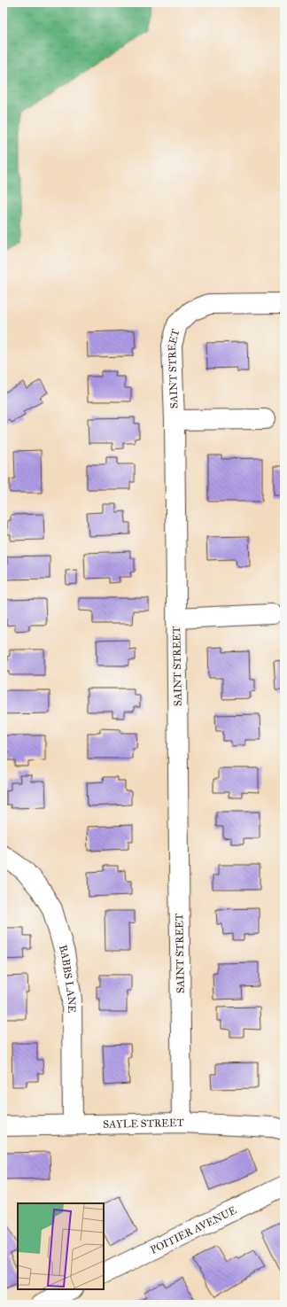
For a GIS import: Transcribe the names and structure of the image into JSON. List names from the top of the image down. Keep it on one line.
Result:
{"streets":{"street":["SAINT STREET","BABBS LANE","SAYLE STREET","POITIER AVENUE"]},"crossings":[["SAINT STREET","SAYLE STREET"],["BABBS LANE","SAYLE STREET"]]}
